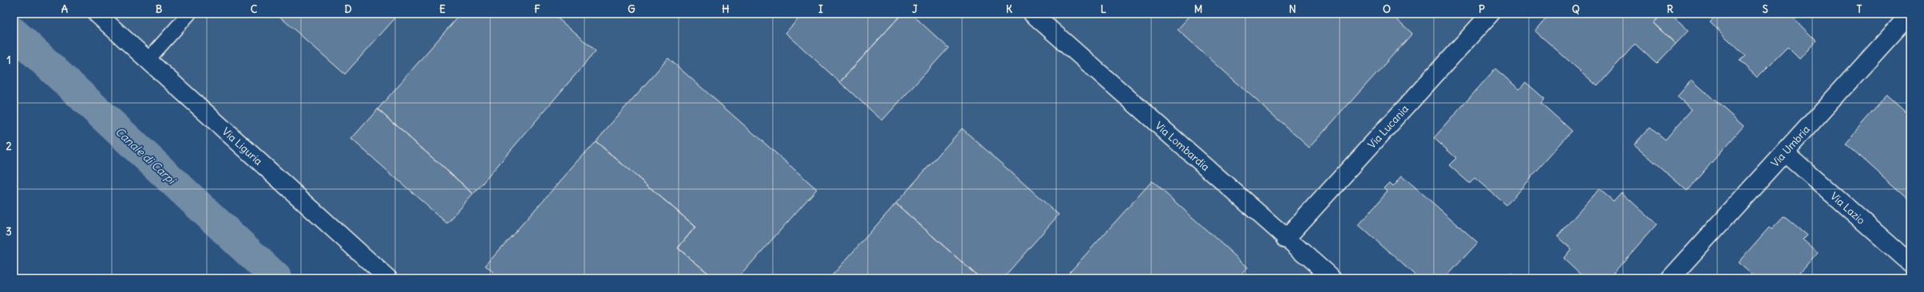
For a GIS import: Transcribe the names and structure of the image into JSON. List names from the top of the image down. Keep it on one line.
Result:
{"streets":{"street":["Via Lucania","Via Liguria","Via Umbria","Via Lombardia","Via Lazio"]},"crossings":[["Via Lucania","Via Lombardia"],["Via Umbria","Via Lazio"]],"water":["Canale di Carpi"],"grid":{"columns":["A","B","C","D","E","F","G","H","I","J","K","L","M","N","O","P","Q","R","S","T"],"rows":["1","2","3"]}}
